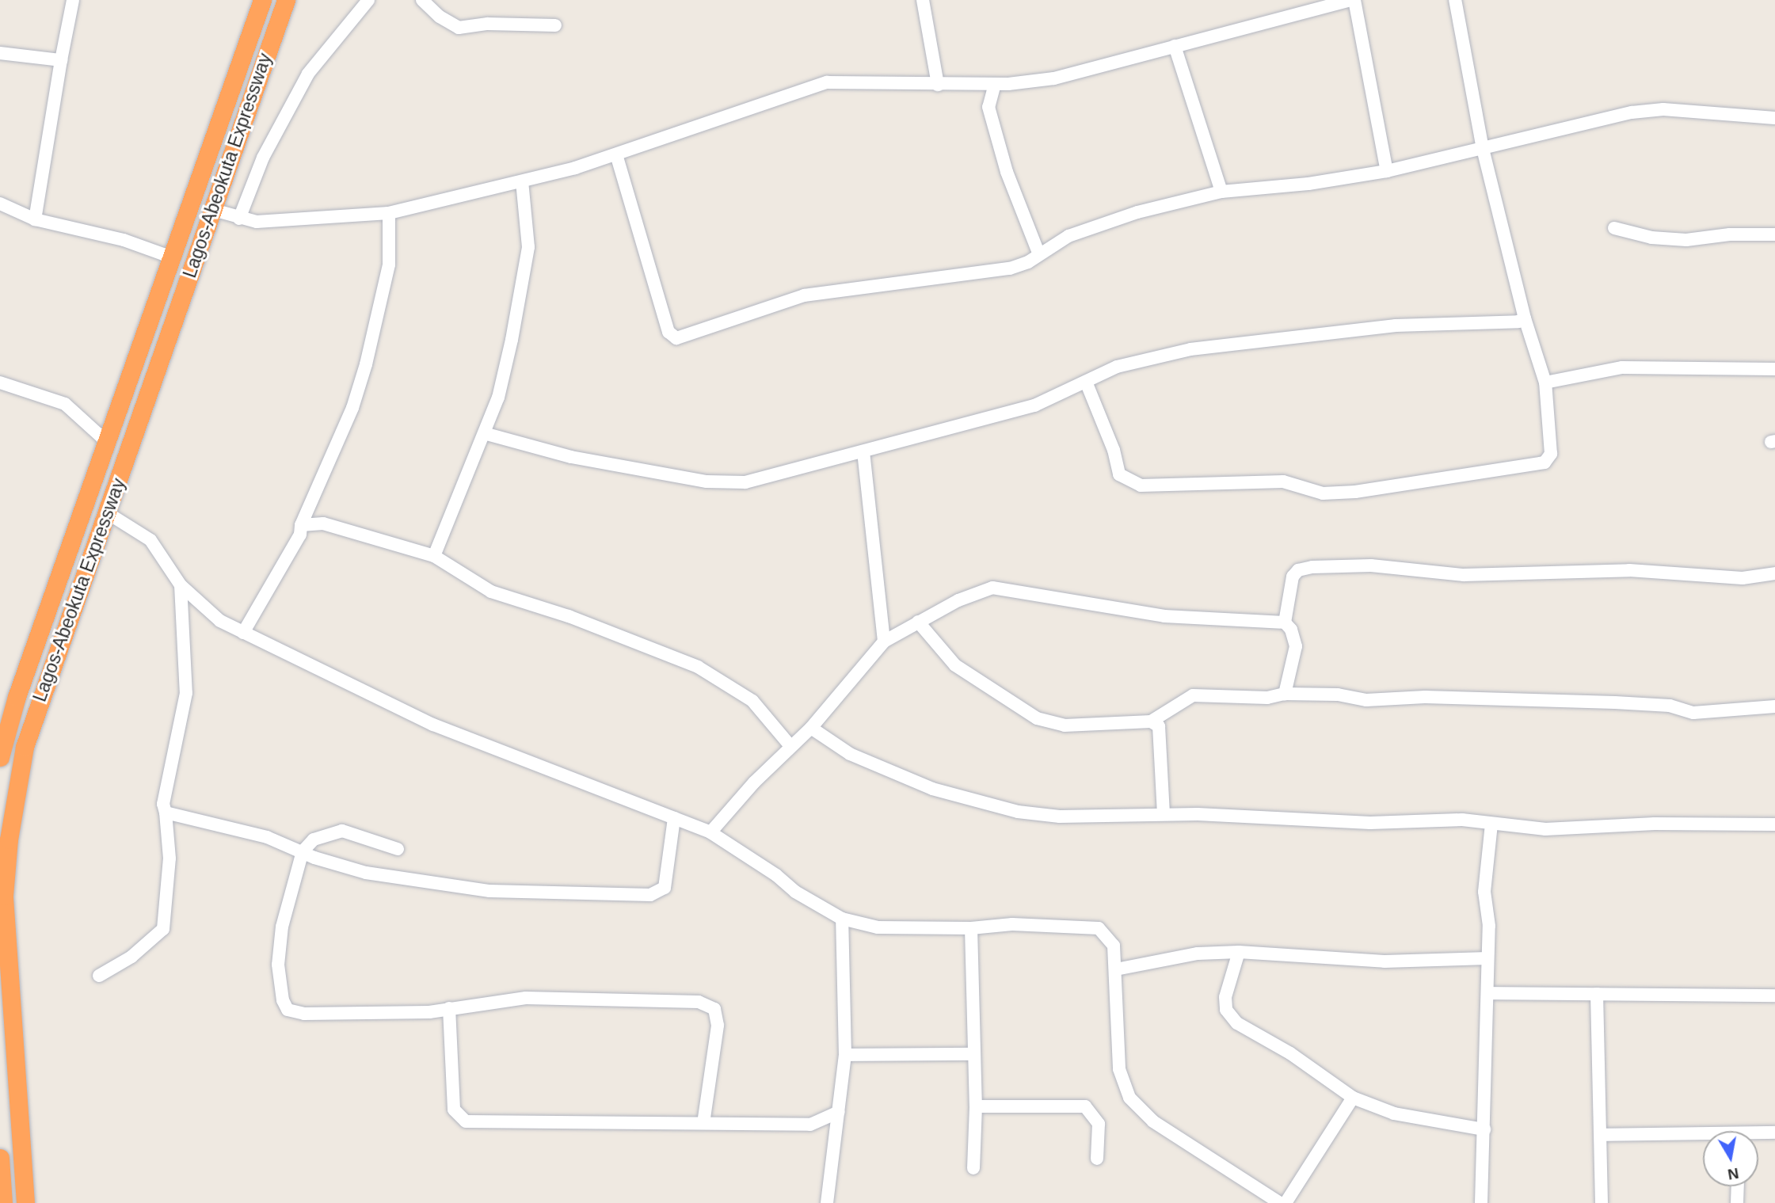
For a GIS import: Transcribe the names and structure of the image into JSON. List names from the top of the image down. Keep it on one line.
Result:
{"streets":{"highway":["Lagos-Abeokuta Expressway"]},"north":"bottom"}
